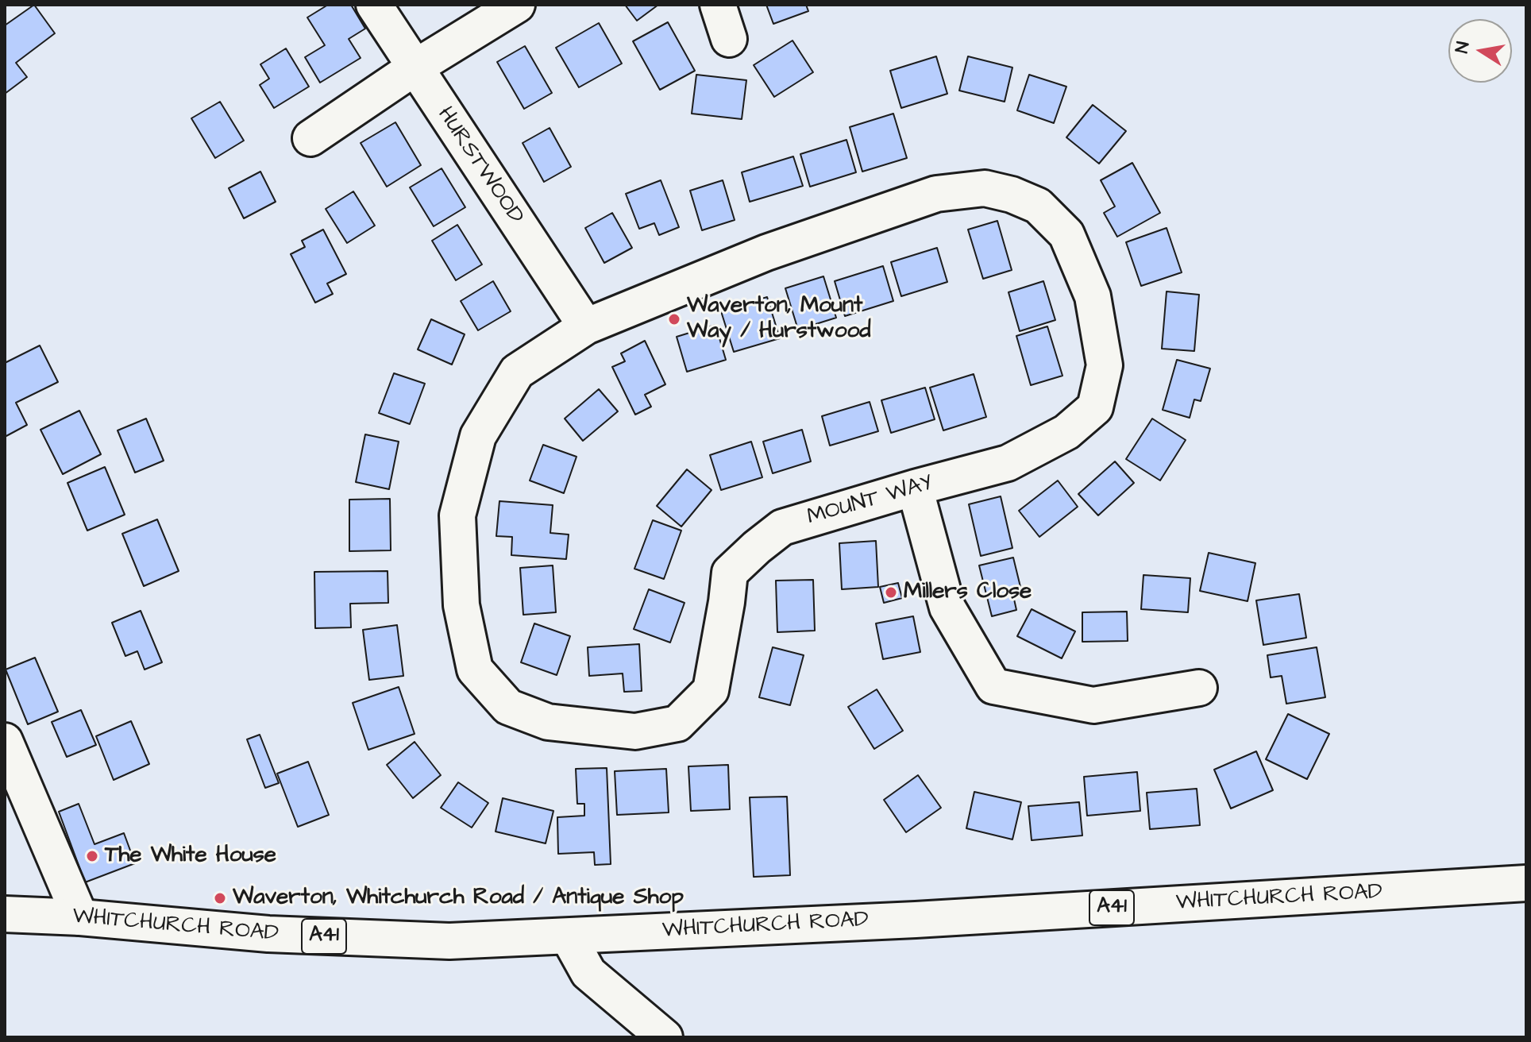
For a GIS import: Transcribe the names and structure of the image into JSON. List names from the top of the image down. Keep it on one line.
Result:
{"streets":{"main road":["HURSTWOOD","MOUNT WAY","WHITCHURCH ROAD","A41"]},"crossings":[["HURSTWOOD","MOUNT WAY"]],"places":["Waverton, Mount Way / Hurstwood","Millers Close","The White House","Waverton, Whitchurch Road / Antique Shop"],"north":"left"}
